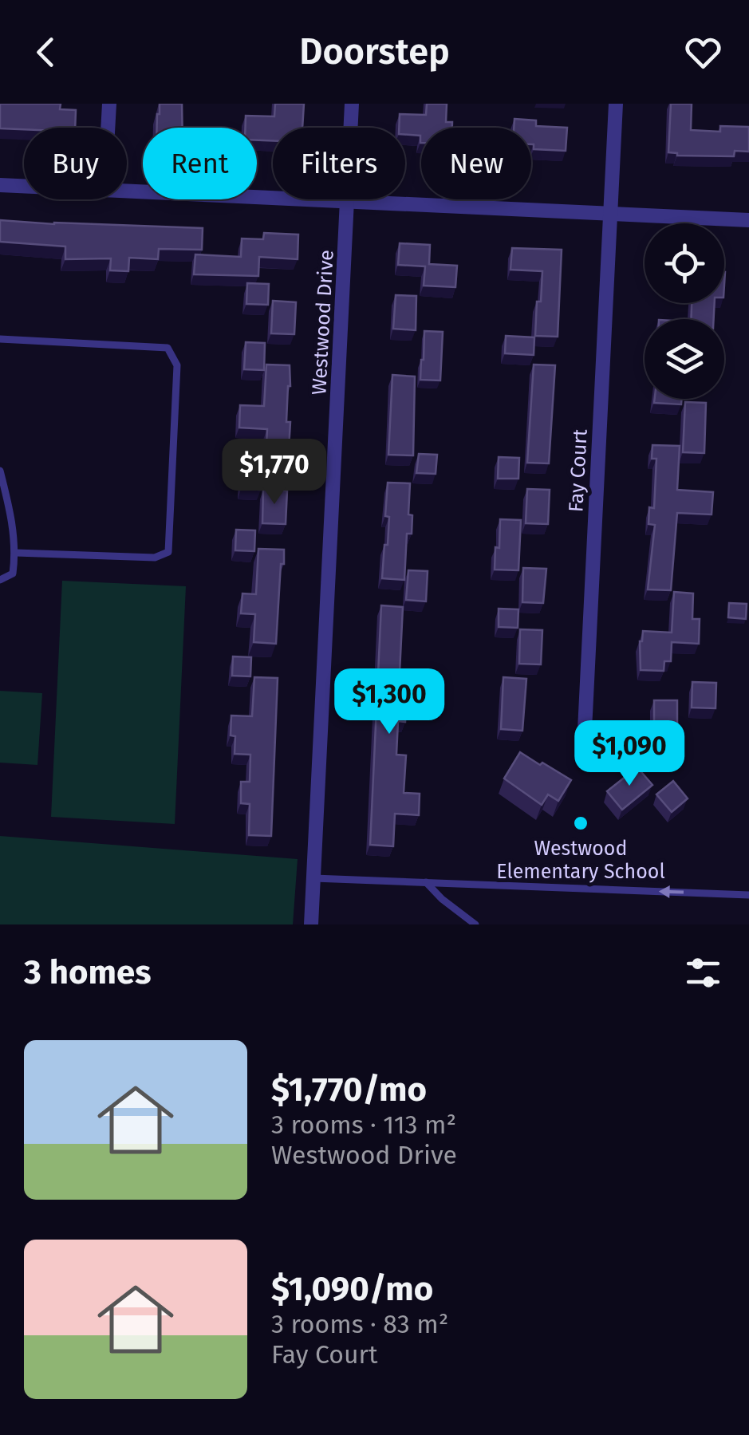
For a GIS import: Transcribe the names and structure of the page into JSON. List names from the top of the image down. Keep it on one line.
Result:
{"streets":{"street":["Westwood Drive","Fay Court"]},"places":["Westwood Elementary School"],"page":{"header":"Doorstep","chip":["Buy","Rent","Filters","New"],"price":["$1,770","$1,300","$1,090"],"heading":"3 homes","list":[{"name":"$1,770/mo","note":"3 rooms · 113 m² · Westwood Drive"},{"name":"$1,090/mo","note":"3 rooms · 83 m² · Fay Court"}]}}
